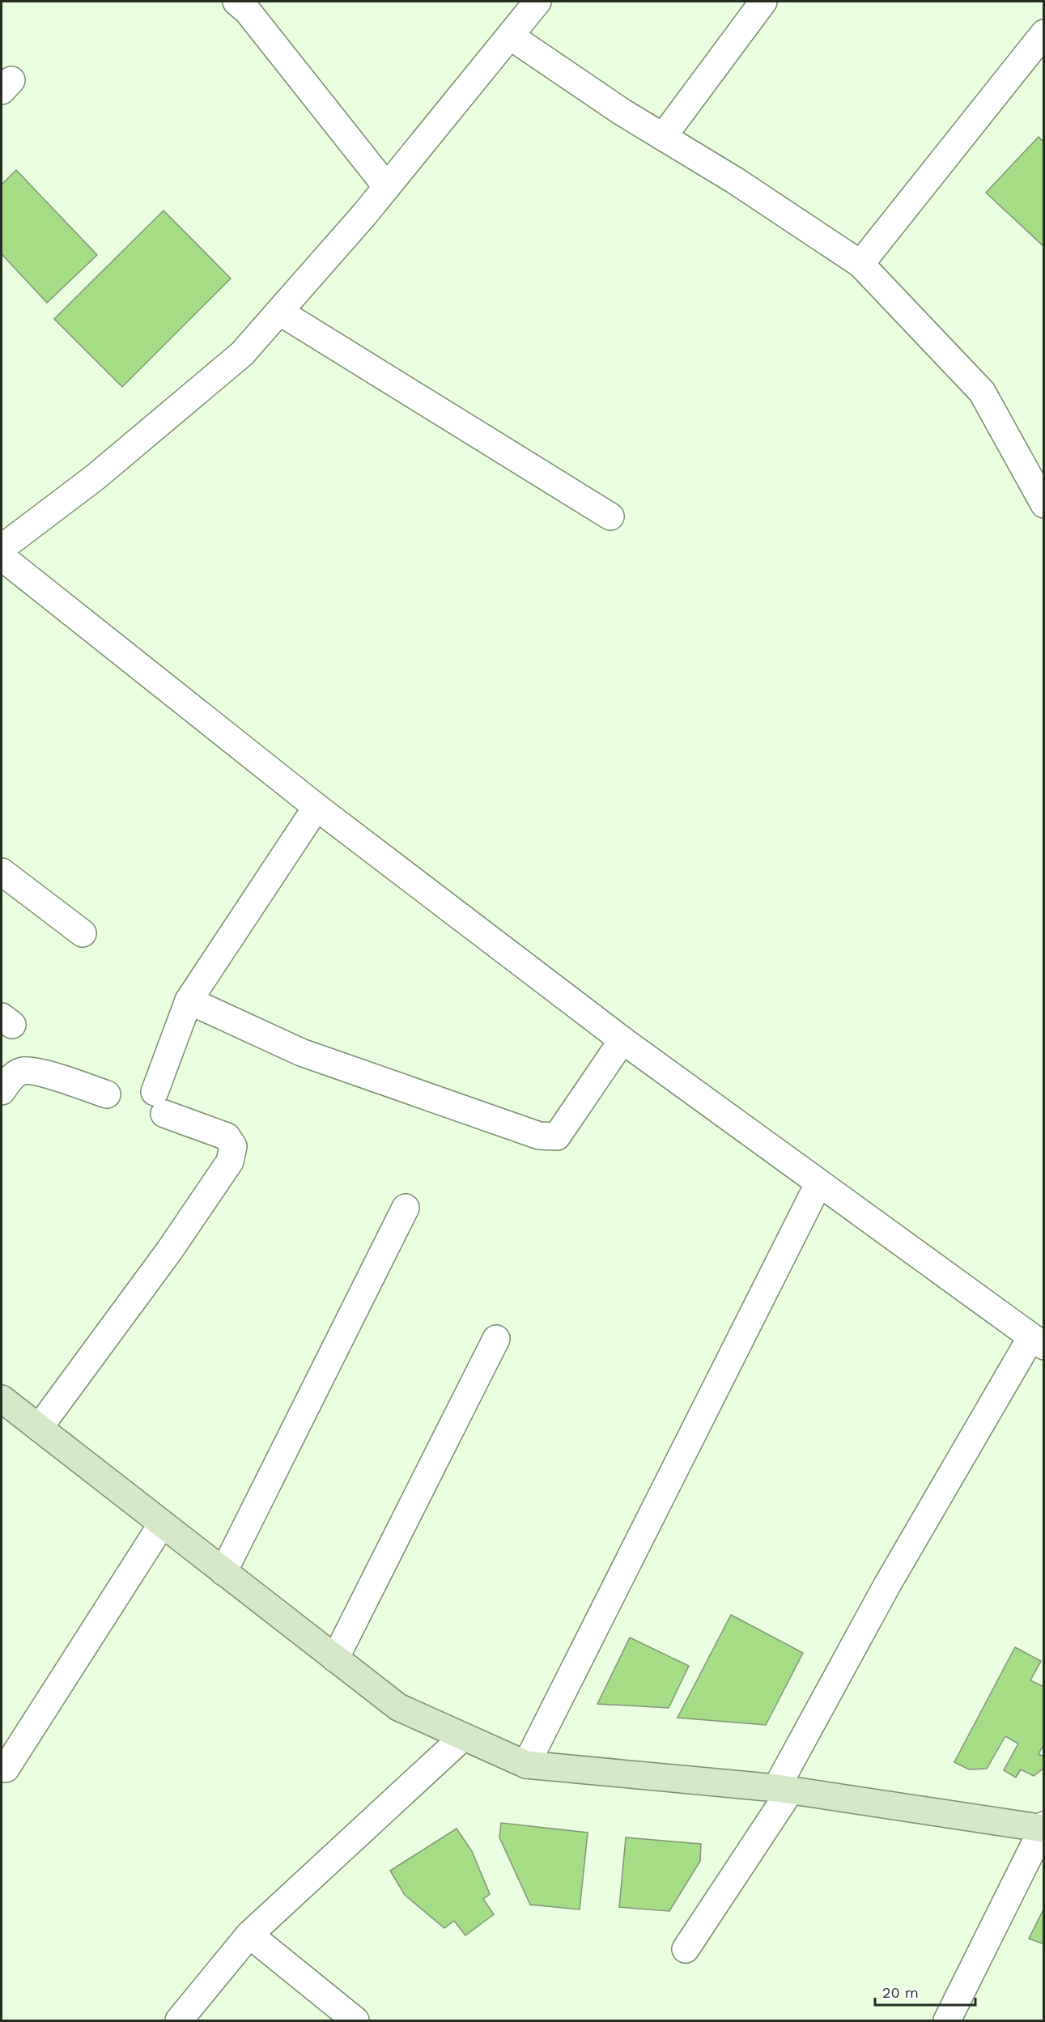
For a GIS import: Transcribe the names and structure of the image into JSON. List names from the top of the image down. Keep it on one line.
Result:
{"scale_bar":"20 m"}
